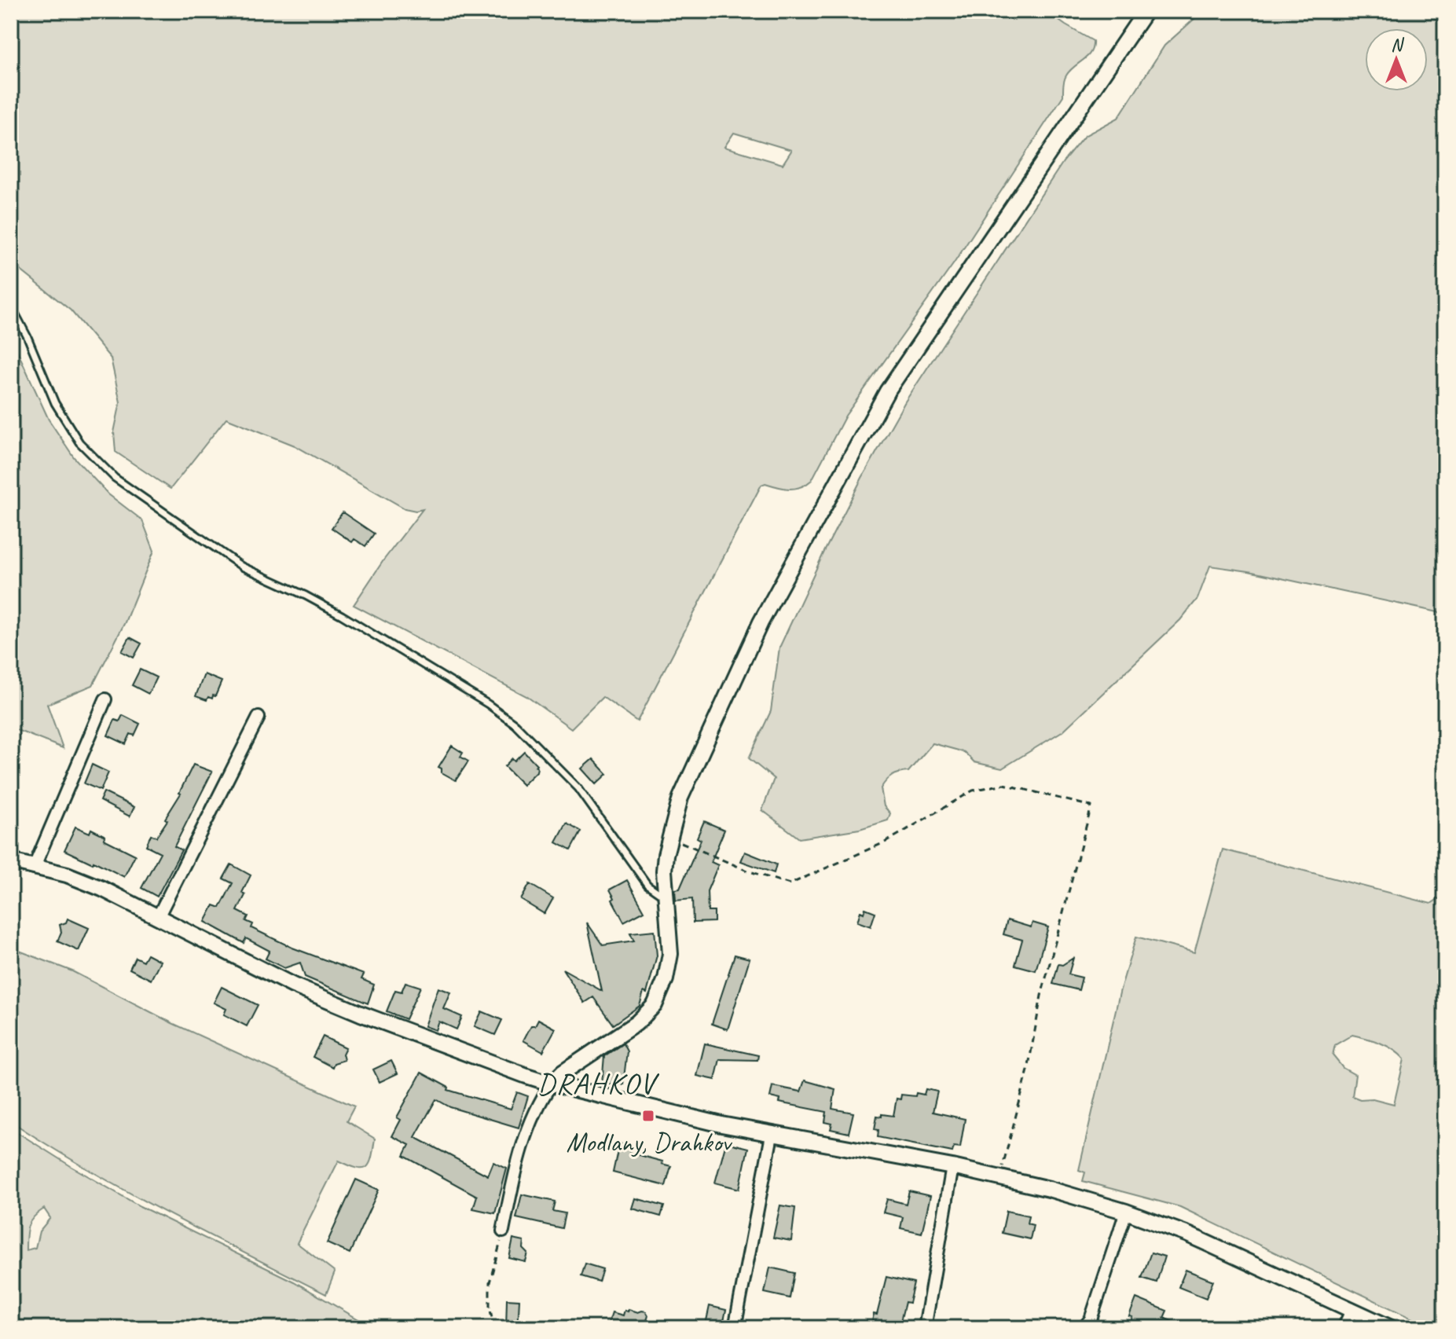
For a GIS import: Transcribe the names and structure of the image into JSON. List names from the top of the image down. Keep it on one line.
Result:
{"districts":["DRAHKOV"],"places":{"transit":["Modlany, Drahkov"]},"north":"top"}
